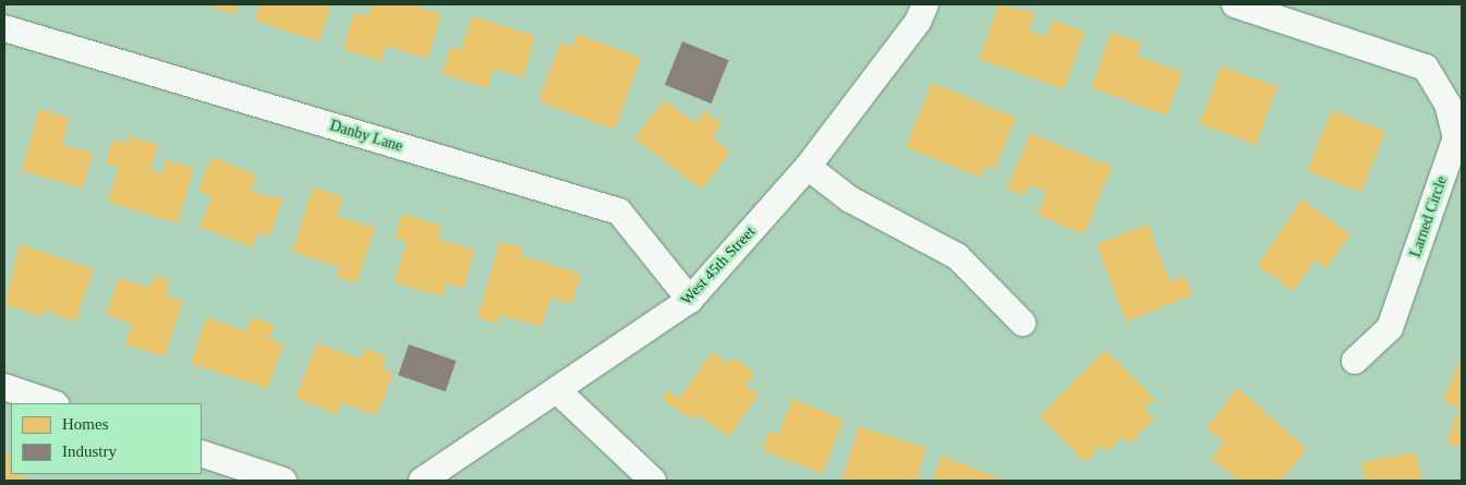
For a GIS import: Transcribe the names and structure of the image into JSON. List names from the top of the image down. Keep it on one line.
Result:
{"streets":{"street":["Danby Lane","Larned Circle","West 45th Street"]},"crossings":[["Danby Lane","West 45th Street"]],"legend":["Homes","Industry"]}
